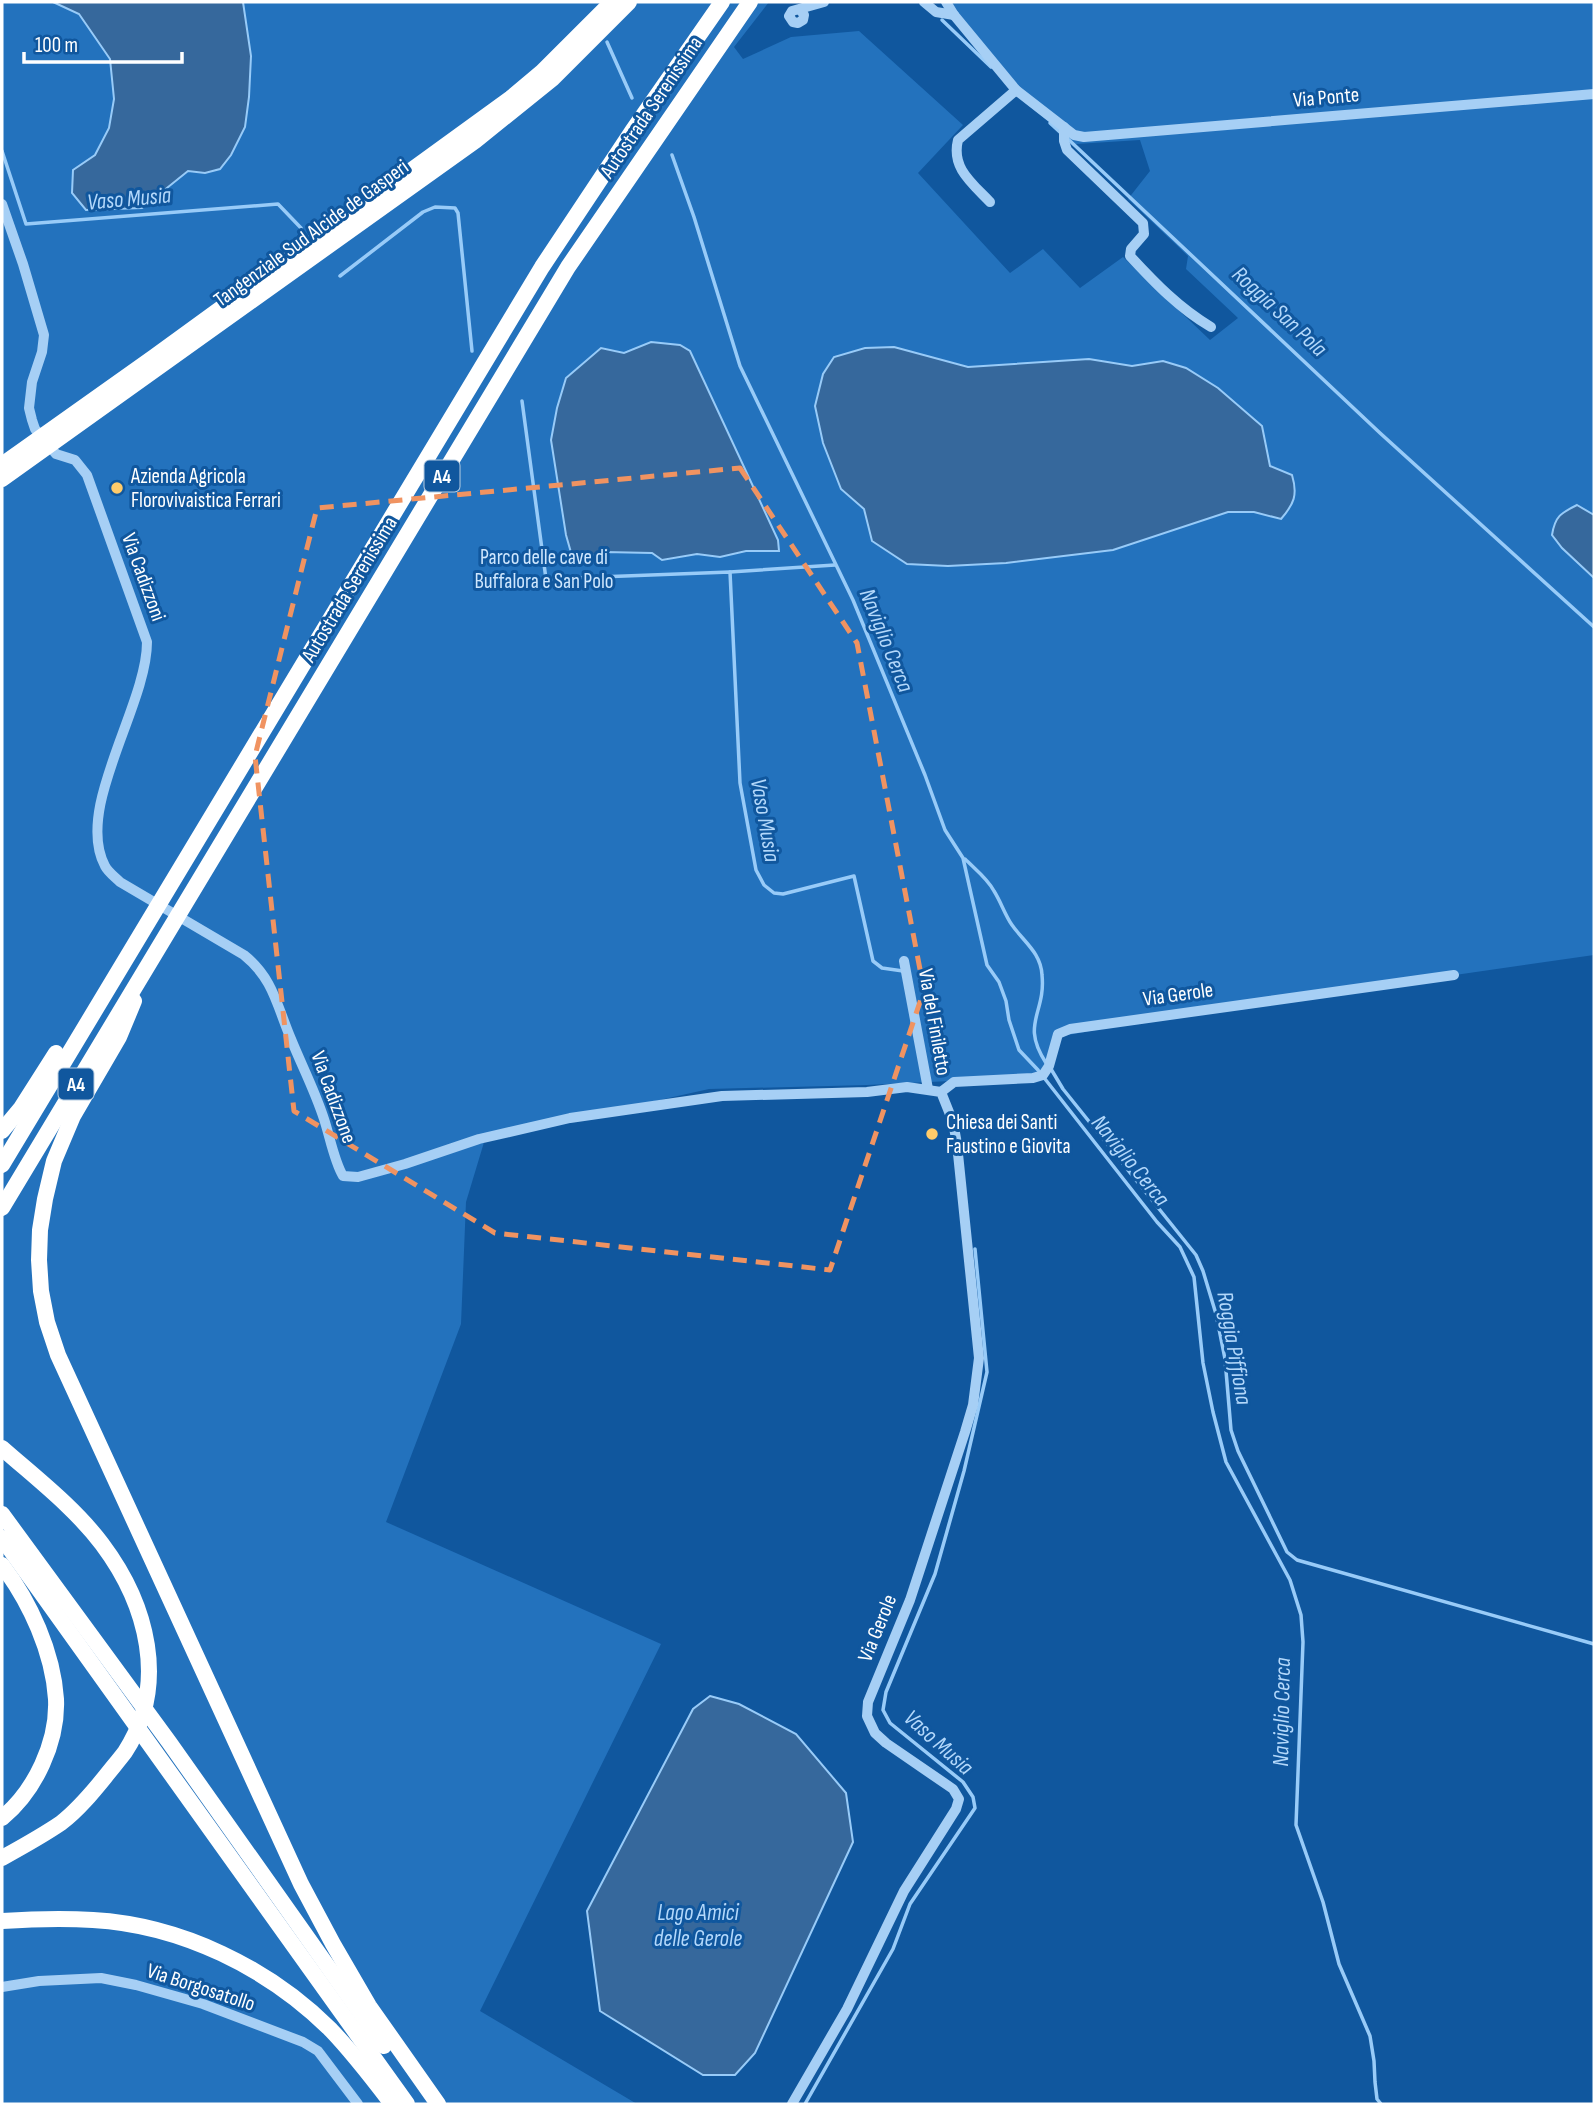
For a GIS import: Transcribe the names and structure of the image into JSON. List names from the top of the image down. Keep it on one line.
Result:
{"streets":{"highway":["Autostrada Serenissima","Tangenziale Sud Alcide de Gasperi","A4"],"street":["Via Ponte","Via Cadizzoni","Via Gerole","Via del Finiletto","Via Cadizzone","Via Borgosatollo"]},"crossings":[["Via Cadizzoni","Via Cadizzone"],["Via del Finiletto","Via Cadizzone"]],"water":["Vaso Musia","Roggia San Pola","Naviglio Cerca","Roggia Piffiona","Lago Amici delle Gerole"],"parks":["Parco delle cave di Buffalora e San Polo"],"places":["Azienda Agricola Florovivaistica Ferrari","Chiesa dei Santi Faustino e Giovita"],"scale_bar":"100 m"}
